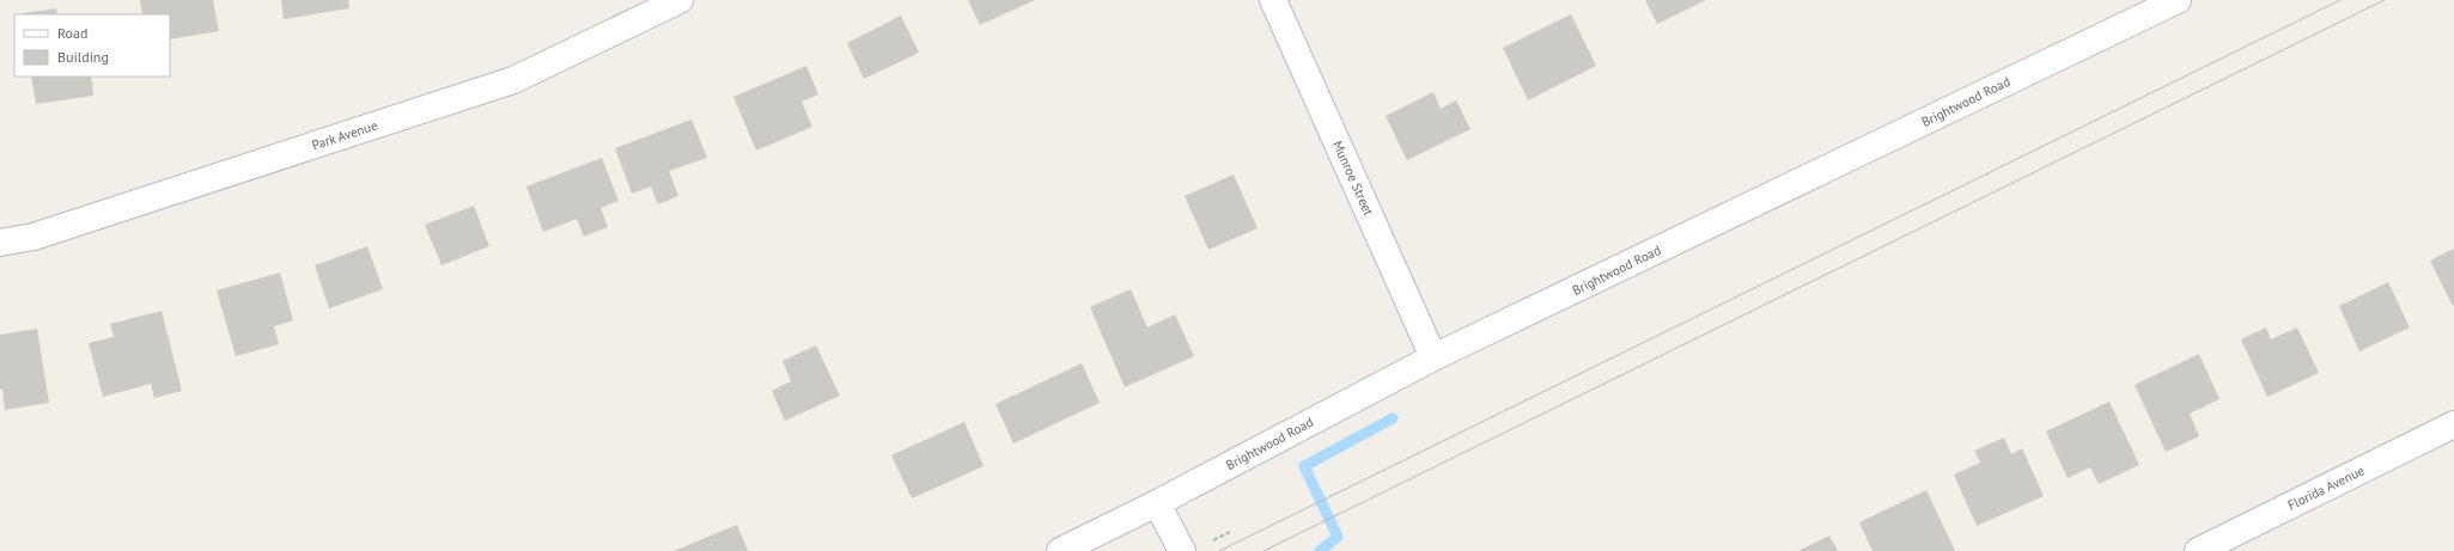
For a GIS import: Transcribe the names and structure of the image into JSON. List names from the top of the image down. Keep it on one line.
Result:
{"streets":{"street":["Brightwood Road","Park Avenue","Munroe Street","Florida Avenue"]},"crossings":[["Brightwood Road","Munroe Street"]],"legend":["Road","Building"]}
